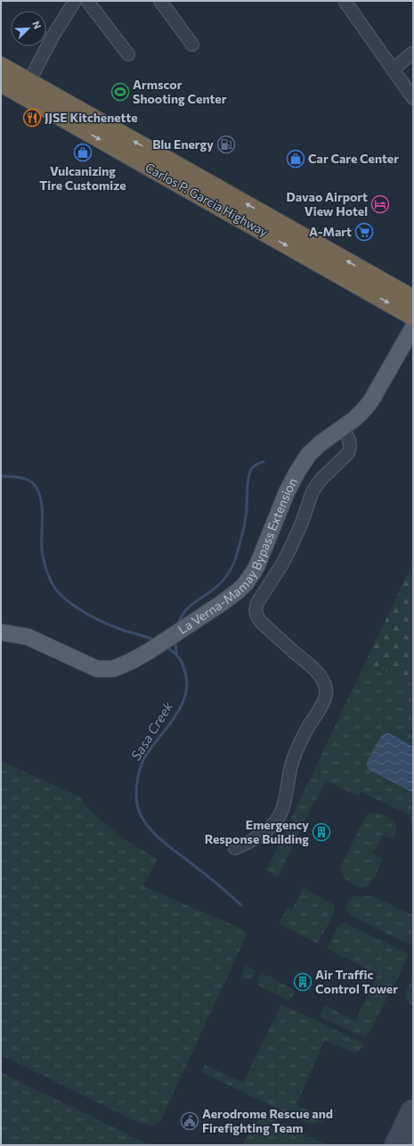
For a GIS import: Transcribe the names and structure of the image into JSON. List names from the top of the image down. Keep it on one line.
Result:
{"streets":{"highway":["Carlos P. Garcia Highway"],"main road":["La Verna-Mamay Bypass Extension"]},"water":["Sasa Creek"],"places":{"sports":["Armscor Shooting Center"],"restaurant":["JJSE Kitchenette"],"fuel station":["Blu Energy"],"shop":["Vulcanizing Tire Customize","Car Care Center"],"hotel":["Davao Airport View Hotel"],"supermarket":["A-Mart"],"building":["Emergency Response Building","Air Traffic Control Tower"],"public building":["Aerodrome Rescue and Firefighting Team"]},"north":"top right"}
